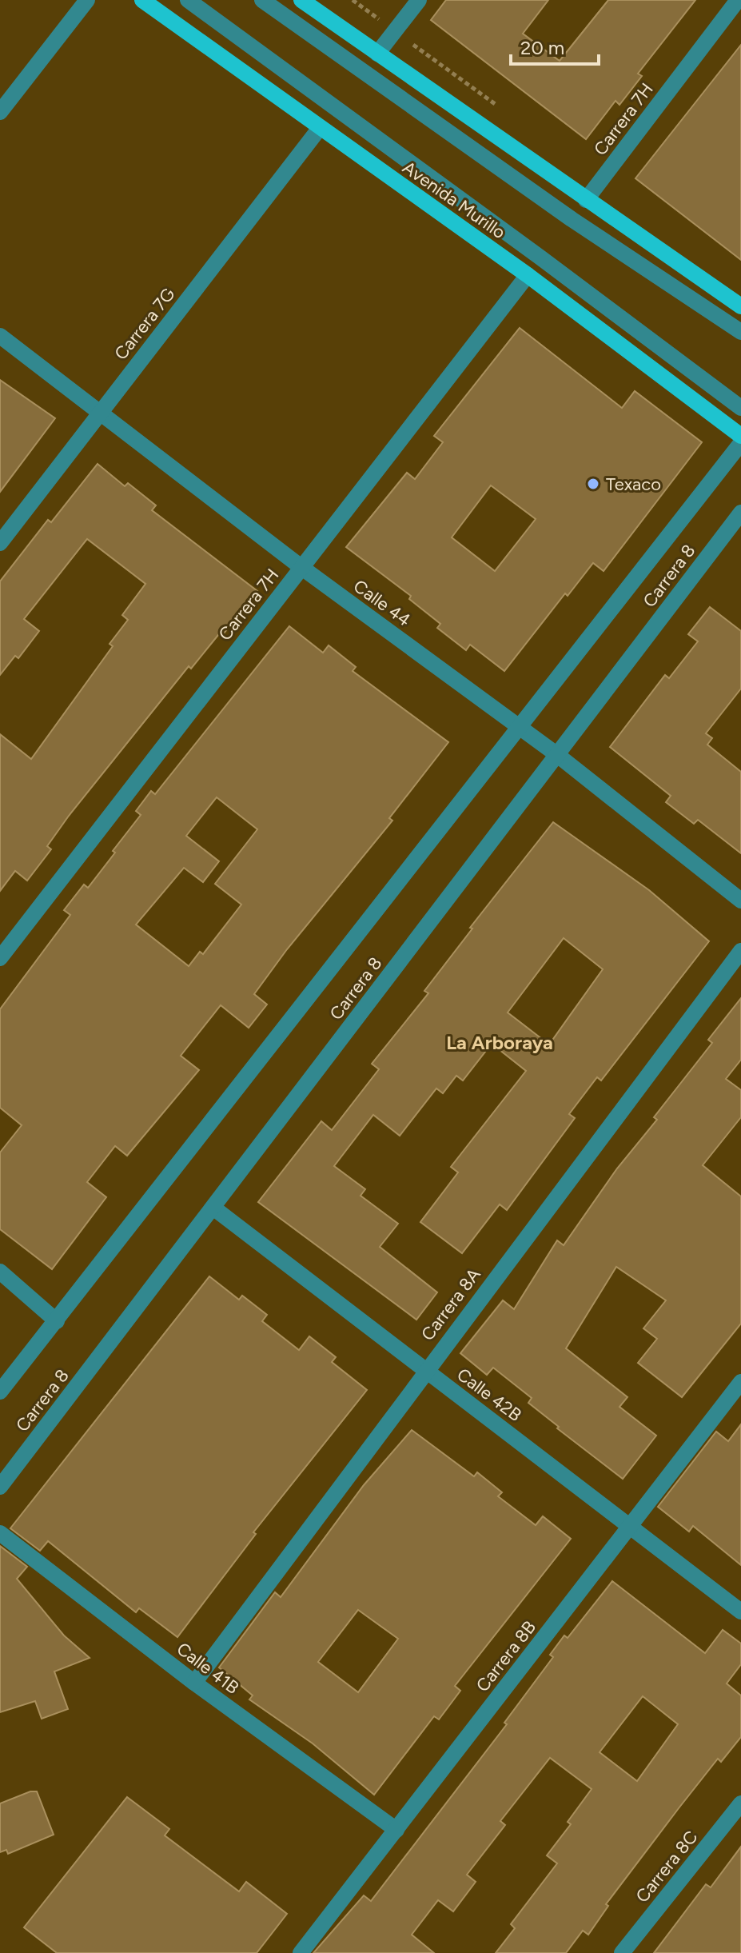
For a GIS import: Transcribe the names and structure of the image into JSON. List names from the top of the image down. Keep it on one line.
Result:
{"streets":{"main road":["Avenida Murillo"],"street":["Carrera 7H","Carrera 7G","Carrera 8","Calle 44","Carrera 8A","Calle 42B","Carrera 8B","Calle 41B","Carrera 8C"]},"crossings":[["Carrera 7H","Avenida Murillo"],["Carrera 7H","Calle 44"],["Avenida Murillo","Carrera 7G"],["Carrera 7G","Calle 44"],["Carrera 8","Calle 44"],["Carrera 8","Calle 42B"],["Carrera 8A","Calle 42B"],["Carrera 8A","Calle 41B"],["Calle 42B","Carrera 8B"],["Carrera 8B","Calle 41B"]],"districts":["La Arboraya"],"places":["Texaco"],"scale_bar":"20 m"}
